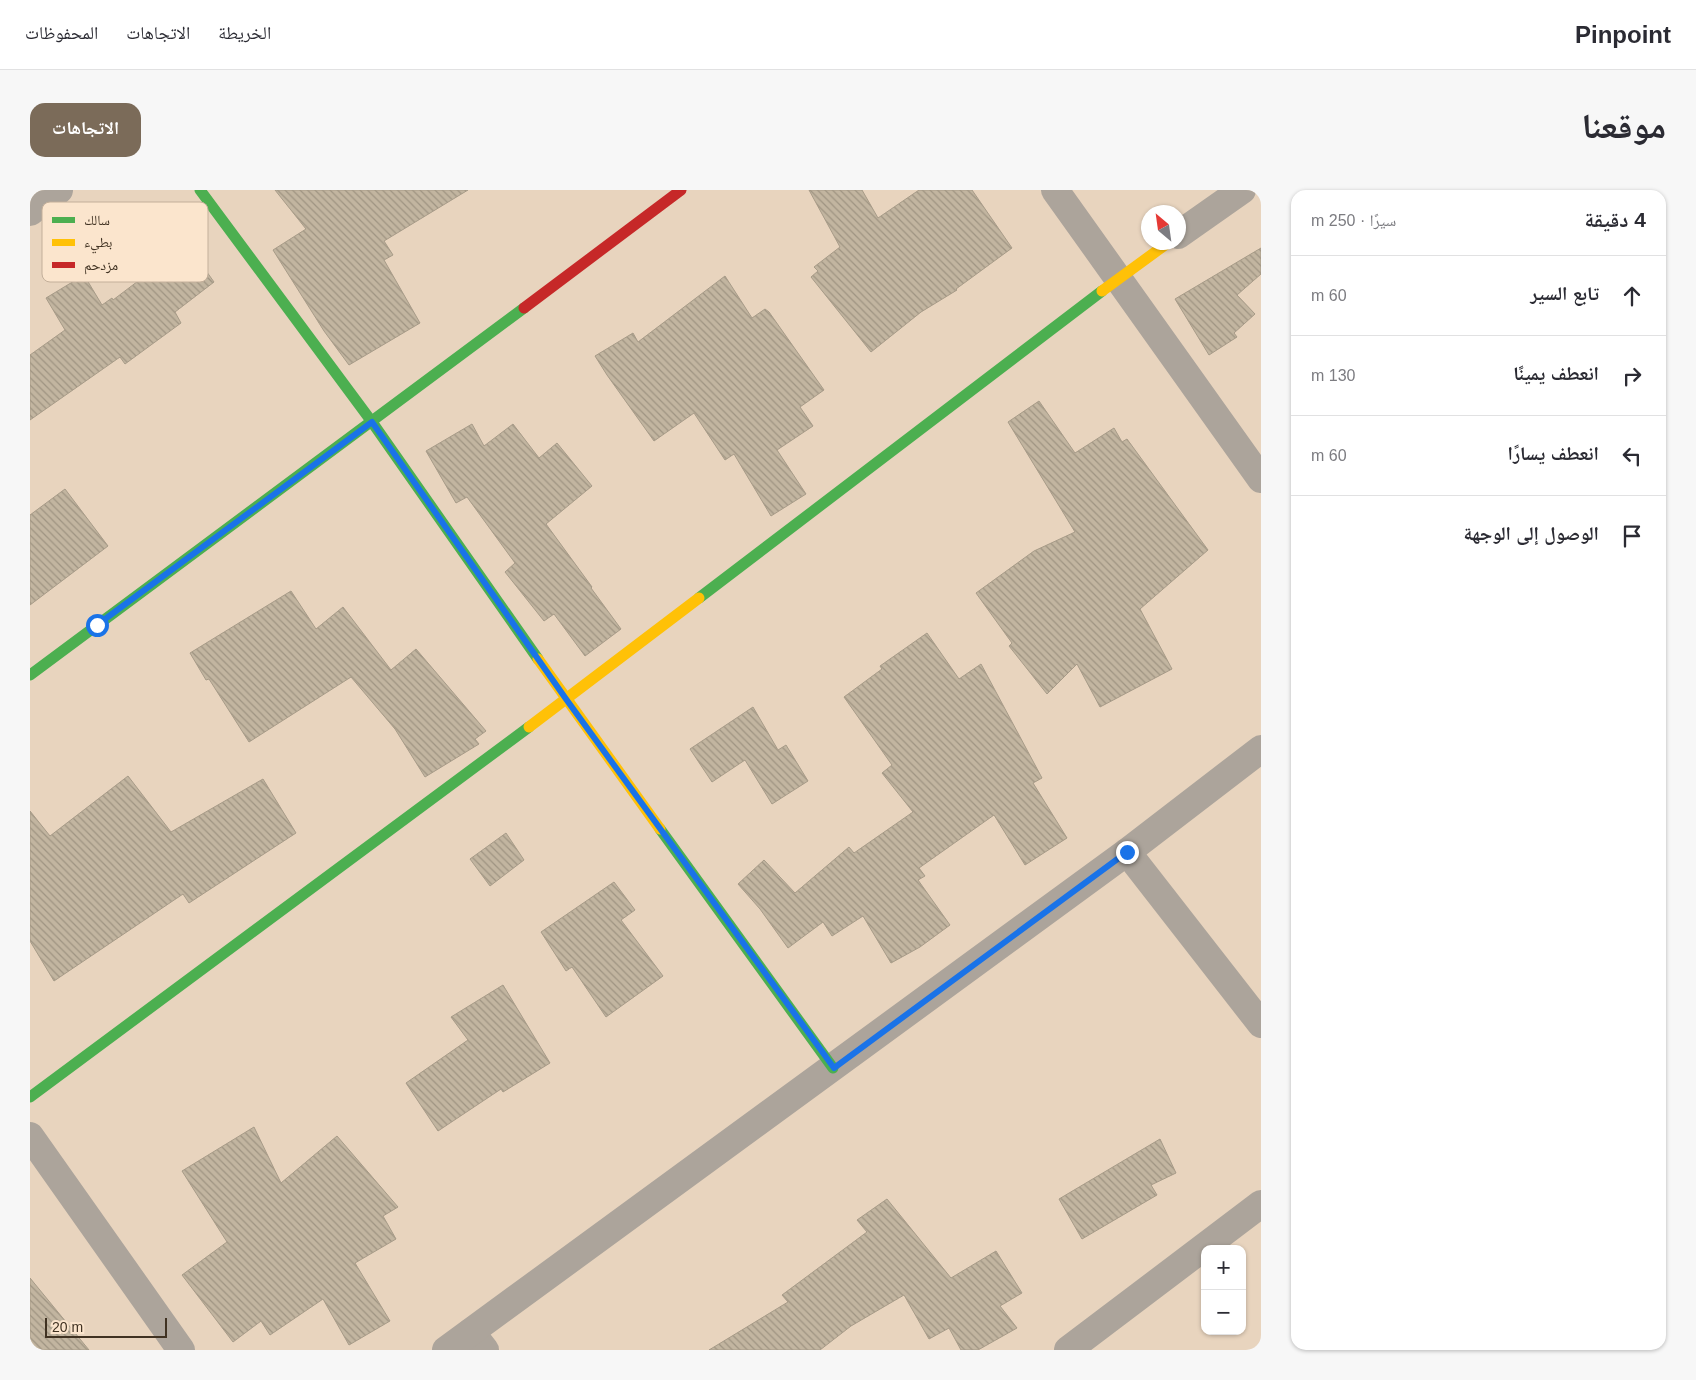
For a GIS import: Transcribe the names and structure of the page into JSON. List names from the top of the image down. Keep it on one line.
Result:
{"legend":["سالك","بطيء","مزدحم"],"scale_bar":"20 m","north":"top left","page":{"header":"Pinpoint","nav":["الخريطة","الاتجاهات","المحفوظات"],"title":"موقعنا","buttons":"الاتجاهات","heading":["4 دقيقة","سيرًا · 250 m"],"list":[["تابع السير","60 m"],["انعطف يمينًا","130 m"],["انعطف يسارًا","60 m"],"الوصول إلى الوجهة"],"map_buttons":["+","−"],"scale":"20 m"}}
